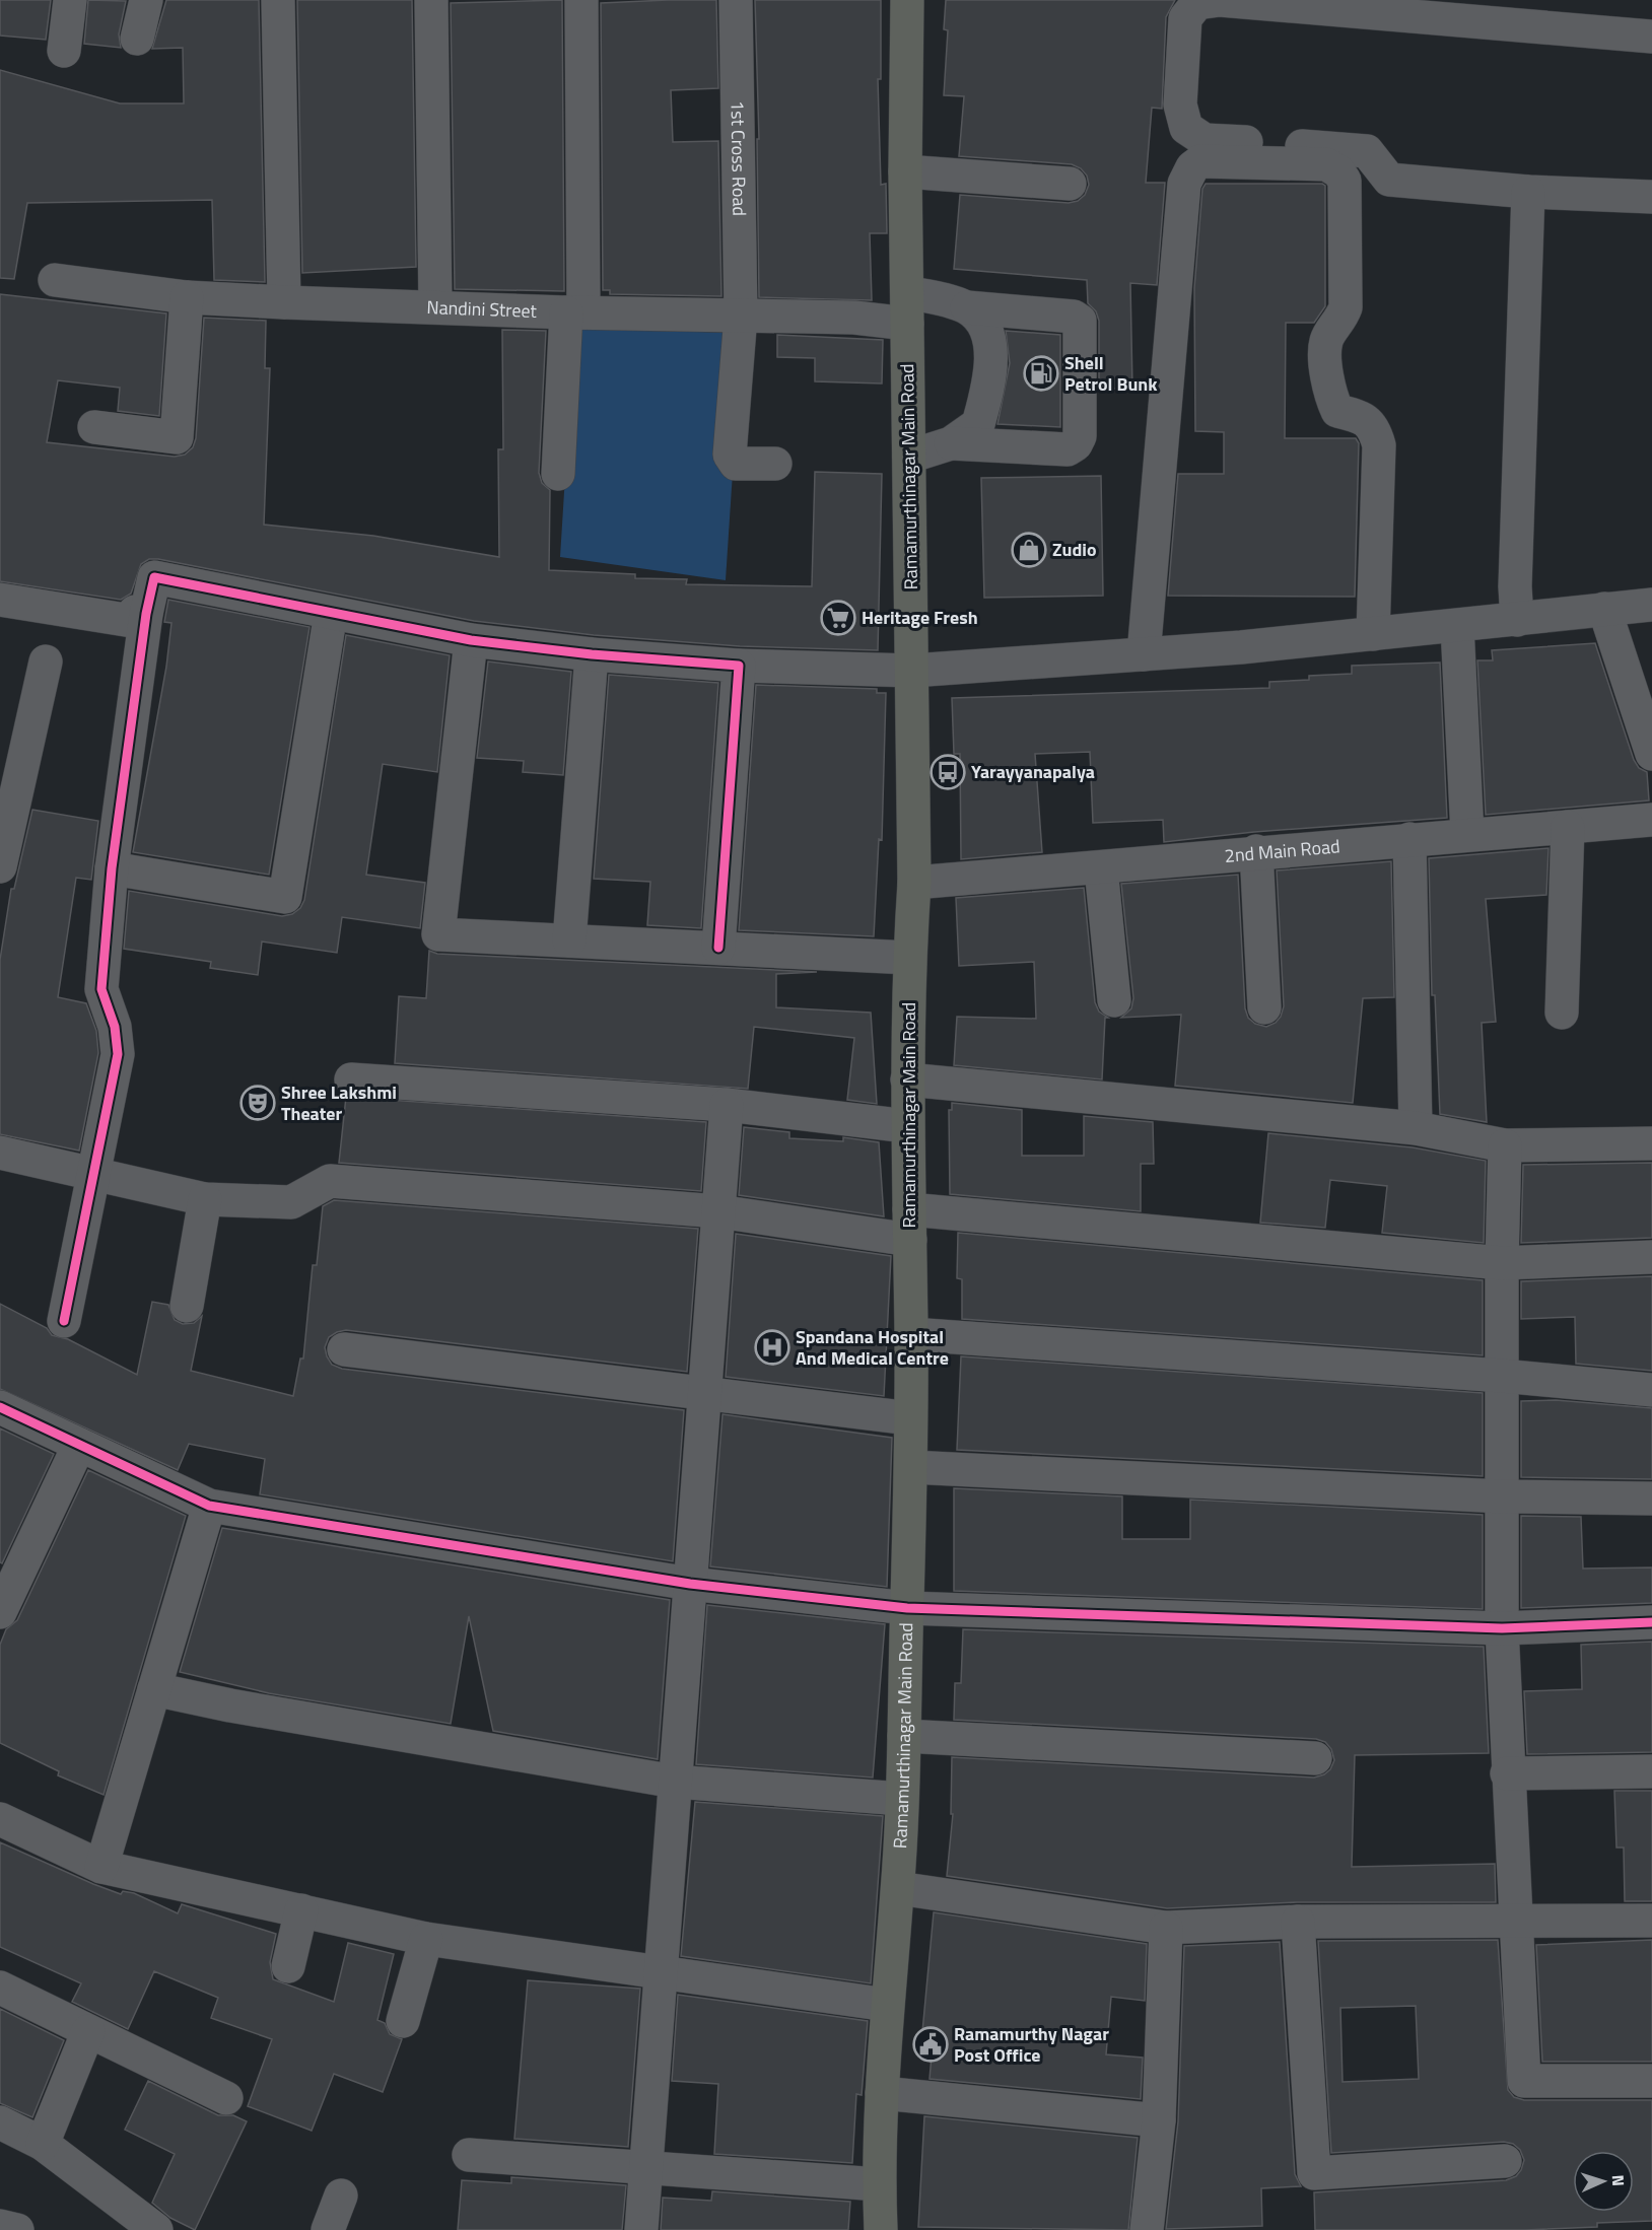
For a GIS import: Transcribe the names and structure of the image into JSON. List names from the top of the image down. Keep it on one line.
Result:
{"streets":{"main road":["Ramamurthinagar Main Road"],"street":["1st Cross Road","Nandini Street","2nd Main Road"]},"crossings":[["1st Cross Road","Nandini Street"],["Nandini Street","Ramamurthinagar Main Road"],["Ramamurthinagar Main Road","2nd Main Road"]],"places":{"fuel station":["Shell Petrol Bunk"],"shop":["Zudio"],"supermarket":["Heritage Fresh"],"bus stop":["Yarayyanapalya"],"theatre":["Shree Lakshmi Theater"],"hospital":["Spandana Hospital And Medical Centre"],"public building":["Ramamurthy Nagar Post Office"]},"north":"right"}
